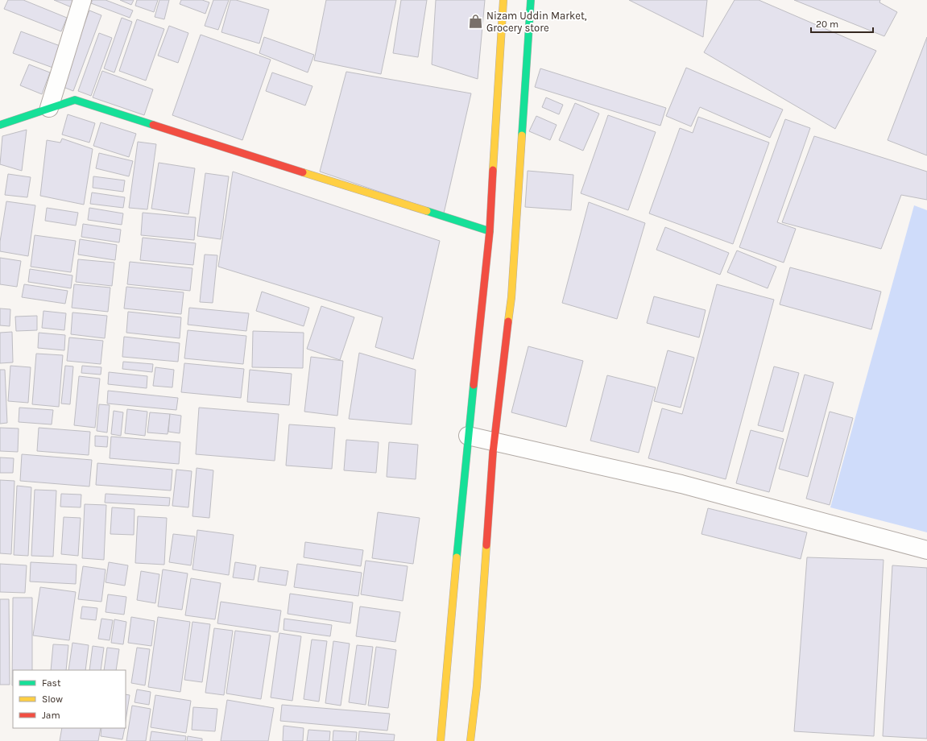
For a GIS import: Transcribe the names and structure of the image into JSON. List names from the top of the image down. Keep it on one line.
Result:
{"places":{"shop":["Nizam Uddin Market, Grocery store"]},"legend":["Fast","Slow","Jam"],"scale_bar":"20 m"}
